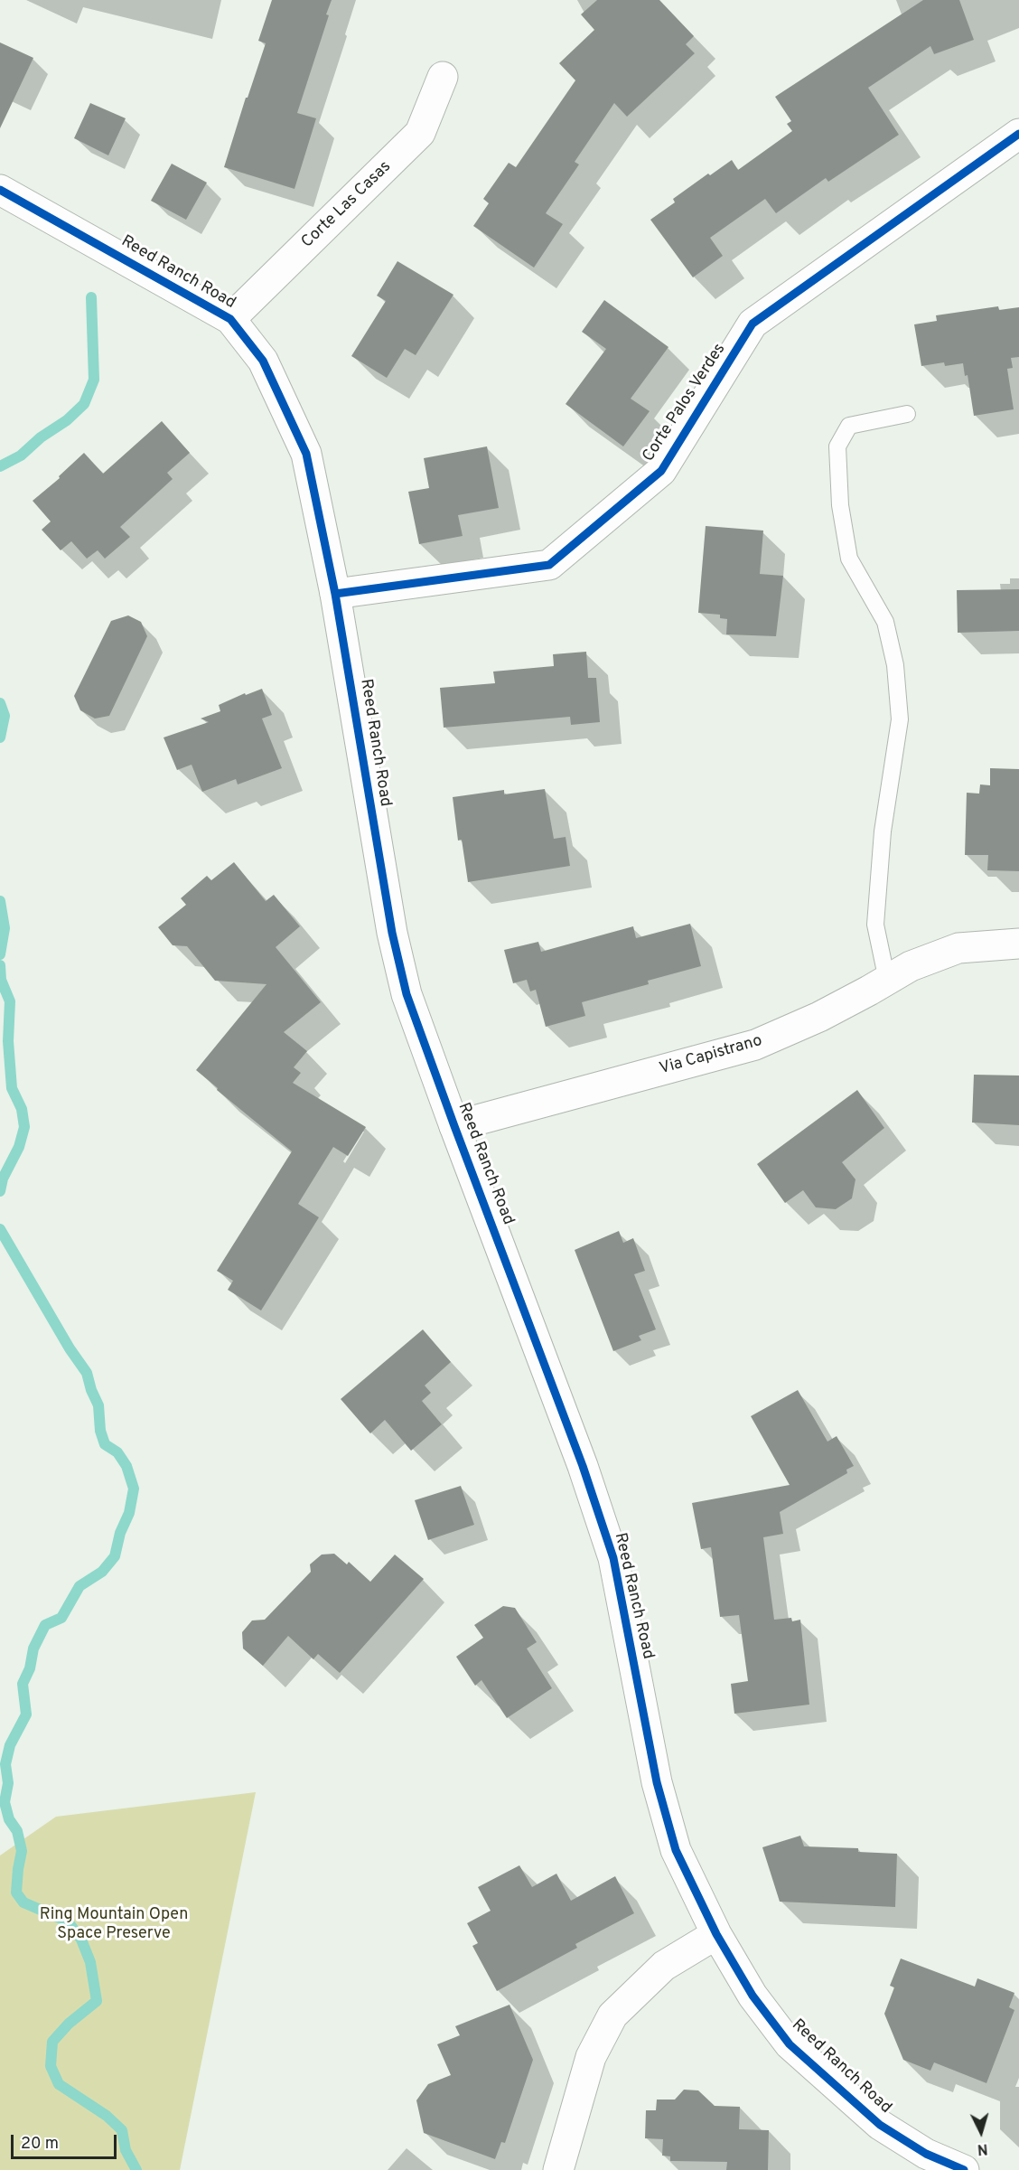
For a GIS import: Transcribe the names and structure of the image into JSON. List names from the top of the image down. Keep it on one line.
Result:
{"streets":{"street":["Corte Las Casas","Reed Ranch Road","Corte Palos Verdes","Via Capistrano"]},"crossings":[["Corte Las Casas","Reed Ranch Road"],["Reed Ranch Road","Corte Palos Verdes"],["Reed Ranch Road","Via Capistrano"]],"parks":["Ring Mountain Open Space Preserve"],"scale_bar":"20 m","north":"bottom"}
